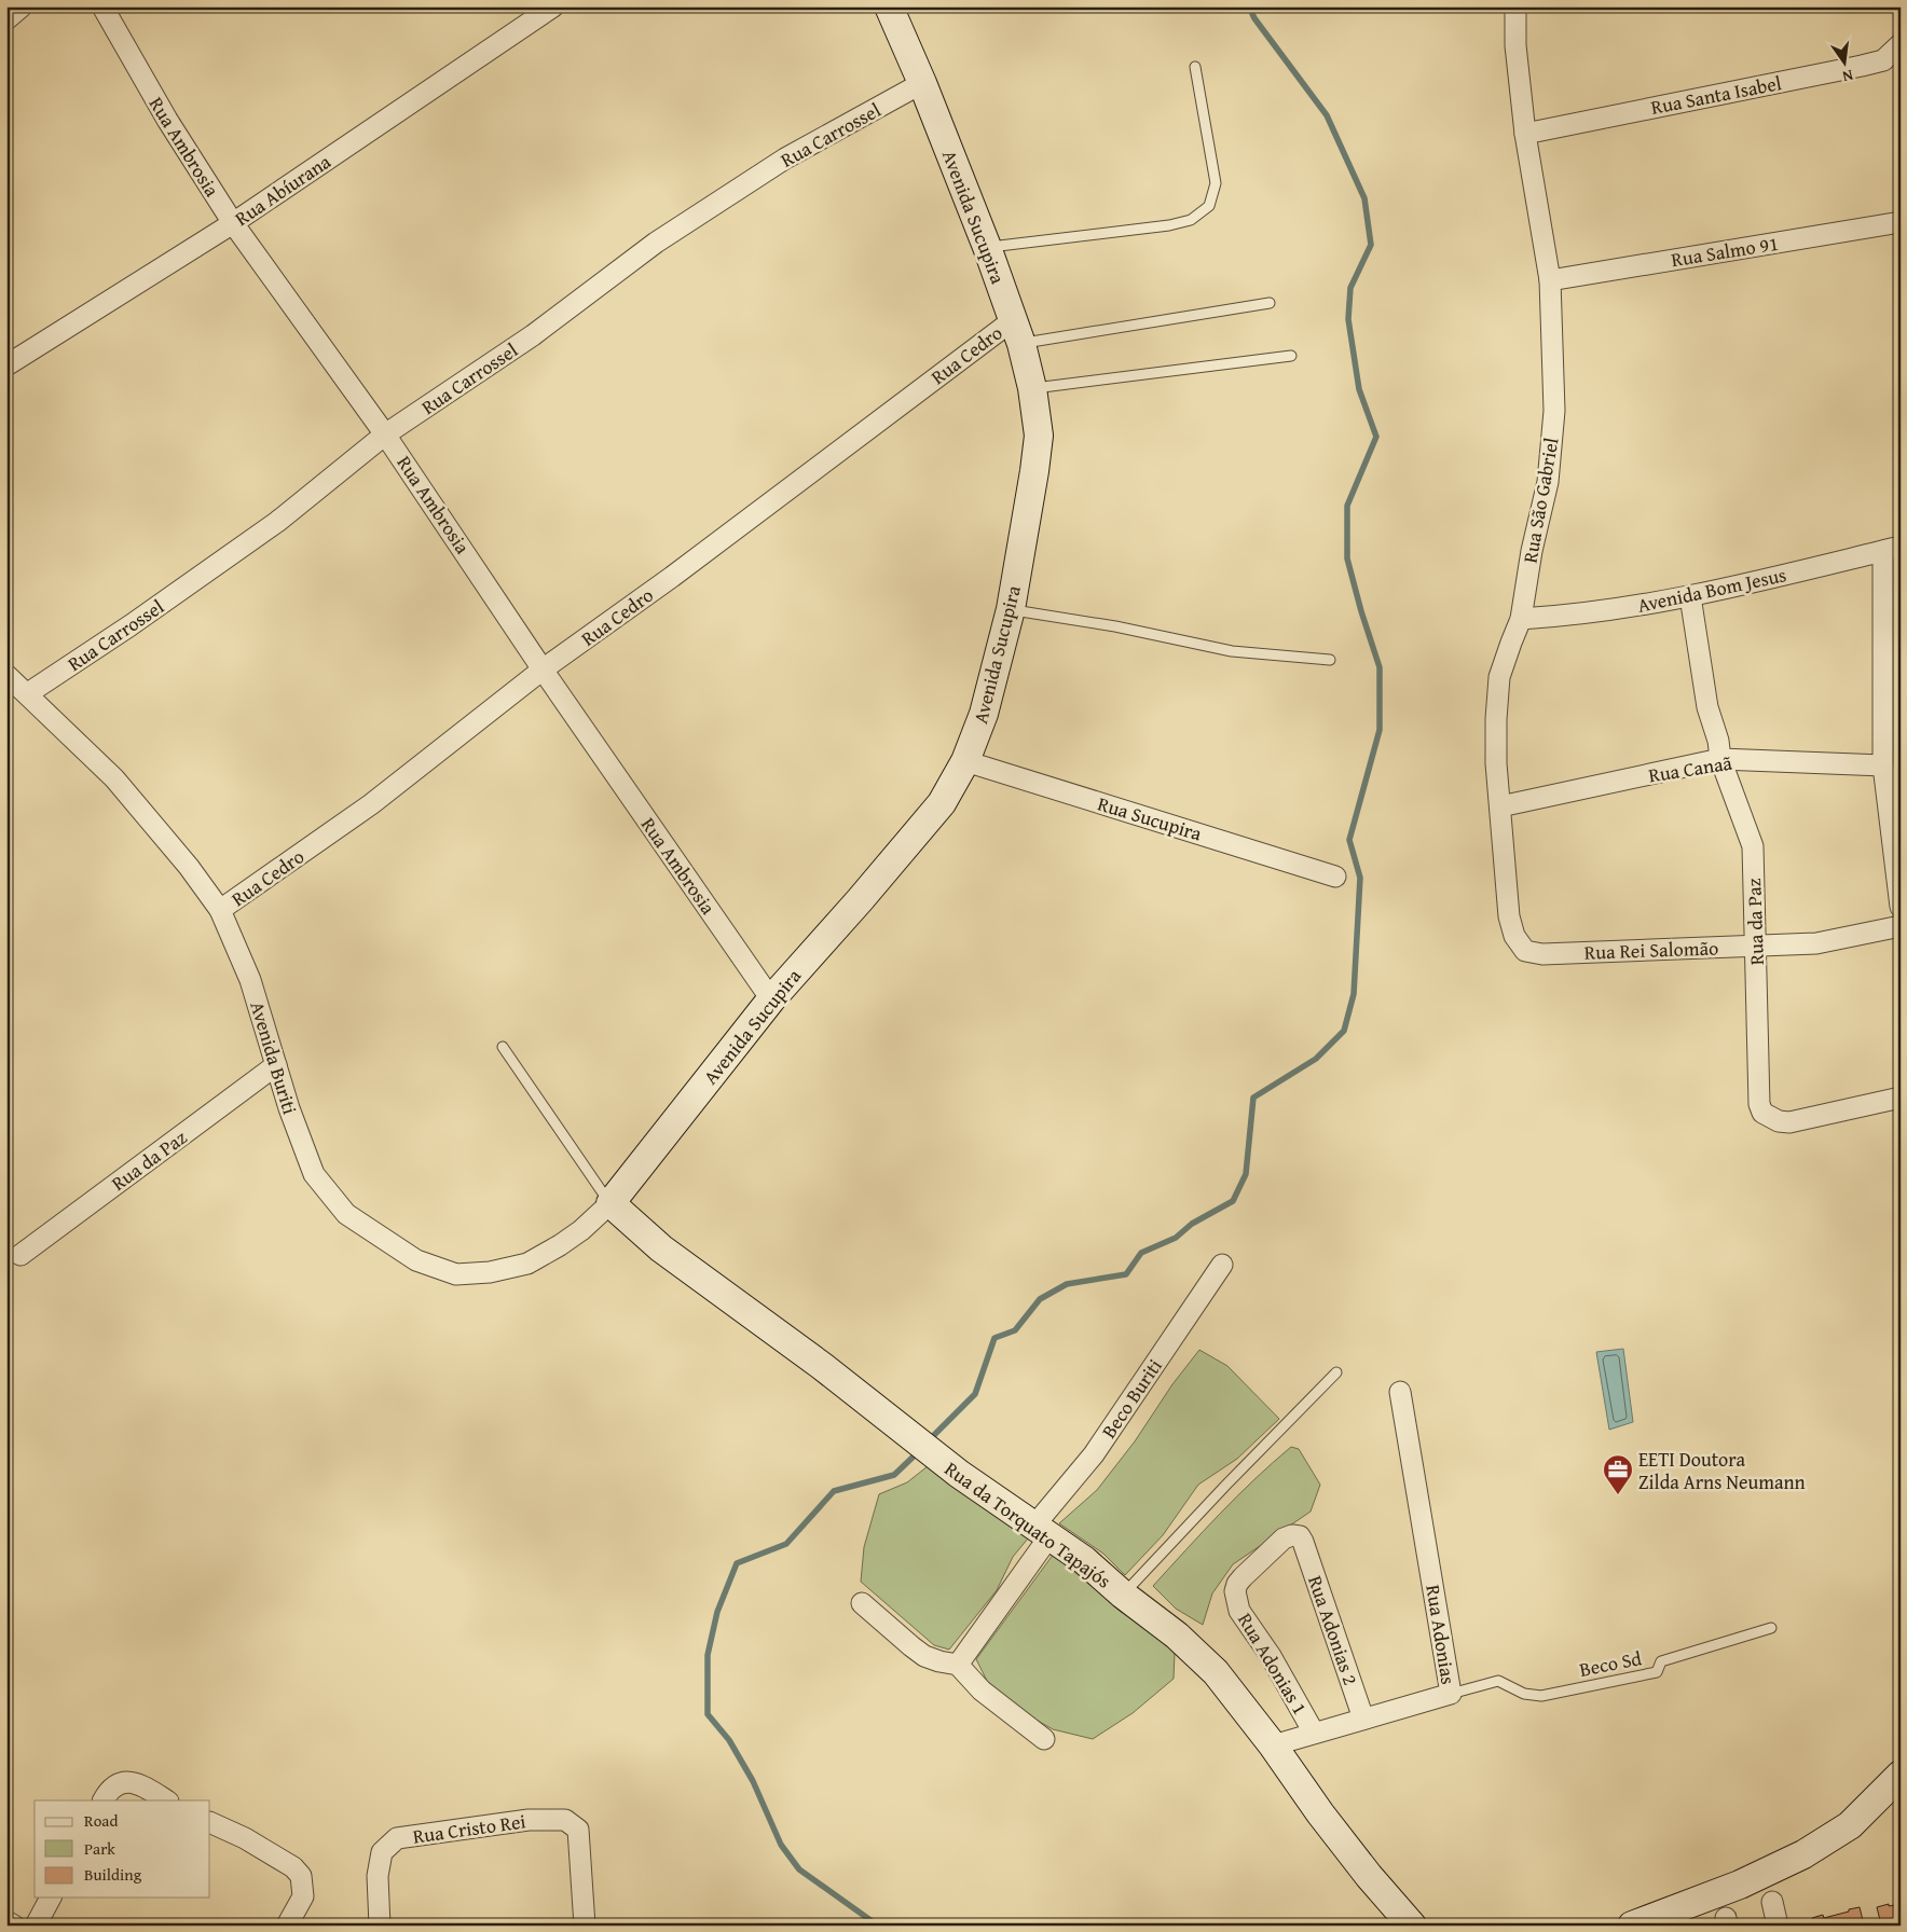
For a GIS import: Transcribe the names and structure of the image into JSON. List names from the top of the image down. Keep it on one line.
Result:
{"streets":{"street":["Rua Santa Isabel","Rua Carrossel","Rua Ambrosia","Rua Abíurana","Avenida Sucupira","Rua Salmo 91","Rua Cedro","Rua São Gabriel","Avenida Bom Jesus","Rua Canaã","Rua Sucupira","Rua da Paz","Rua Rei Salomão","Avenida Buriti","Beco Buriti","Rua da Torquato Tapajós","Rua Adonias 2","Rua Adonias","Rua Adonias 1","Rua Cristo Rei"],"lane":["Beco Sd"]},"crossings":[["Rua Santa Isabel","Rua São Gabriel"],["Rua Carrossel","Rua Ambrosia"],["Rua Carrossel","Avenida Sucupira"],["Rua Carrossel","Avenida Buriti"],["Rua Ambrosia","Rua Abíurana"],["Rua Ambrosia","Avenida Sucupira"],["Rua Ambrosia","Rua Cedro"],["Avenida Sucupira","Rua Cedro"],["Avenida Sucupira","Rua Sucupira"],["Avenida Sucupira","Avenida Buriti"],["Avenida Sucupira","Rua da Torquato Tapajós"],["Rua Salmo 91","Rua São Gabriel"],["Rua Cedro","Avenida Buriti"],["Rua São Gabriel","Avenida Bom Jesus"],["Rua São Gabriel","Rua Canaã"],["Rua São Gabriel","Rua Rei Salomão"],["Avenida Bom Jesus","Rua da Paz"],["Rua Canaã","Rua da Paz"],["Rua da Paz","Rua Rei Salomão"],["Rua da Paz","Avenida Buriti"],["Avenida Buriti","Rua da Torquato Tapajós"],["Beco Buriti","Rua da Torquato Tapajós"],["Rua da Torquato Tapajós","Rua Adonias"],["Rua Adonias 2","Rua Adonias"],["Rua Adonias 2","Rua Adonias 1"],["Rua Adonias","Rua Adonias 1"],["Rua Adonias","Beco Sd"]],"places":{"office":["EETI Doutora Zilda Arns Neumann"]},"legend":["Road","Park","Building"],"north":"bottom"}
